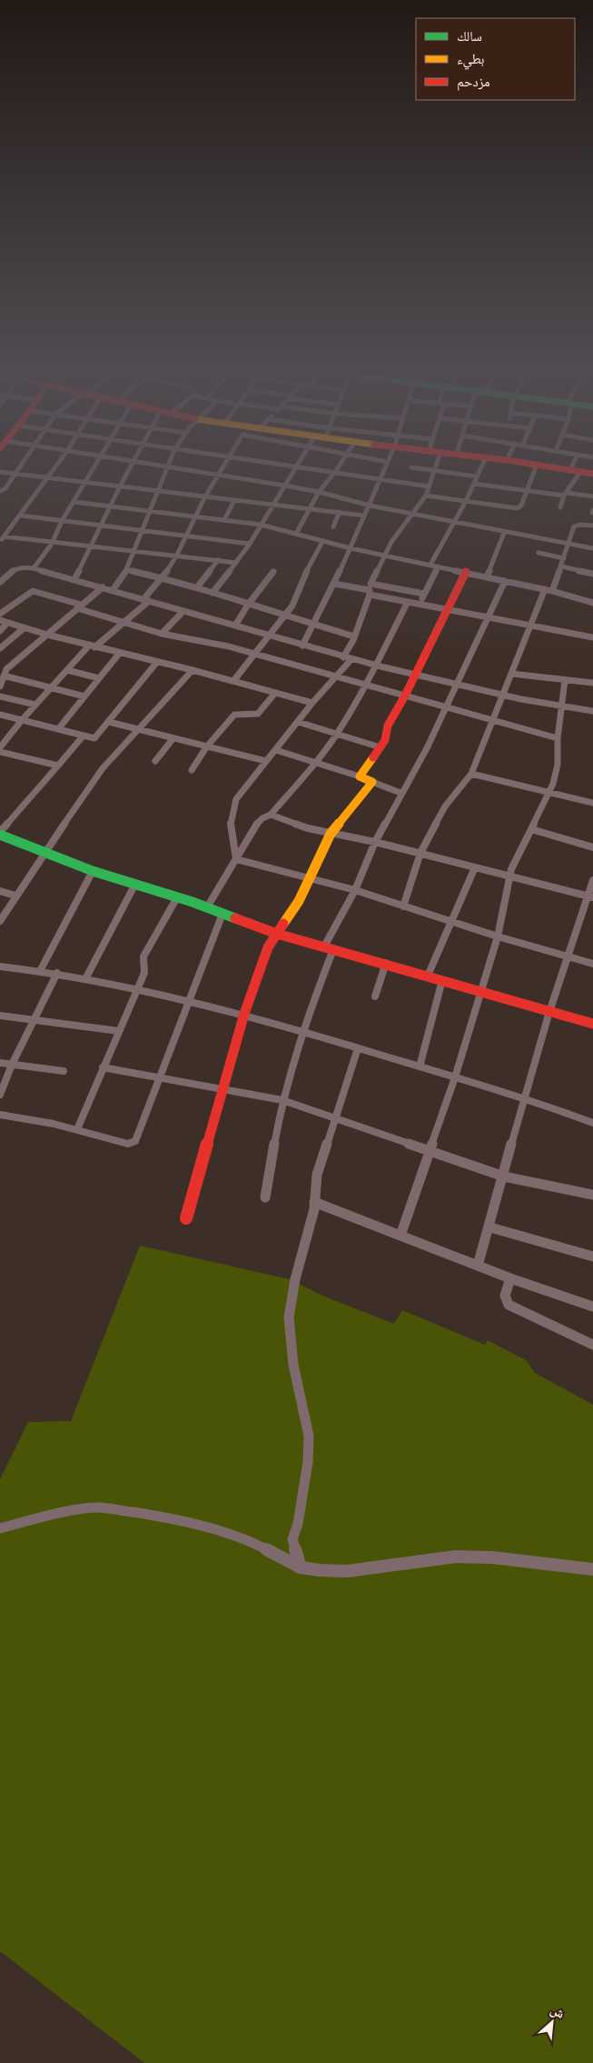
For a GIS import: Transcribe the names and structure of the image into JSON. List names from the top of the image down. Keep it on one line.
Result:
{"legend":["سالك","بطيء","مزدحم"],"north":"top right"}
